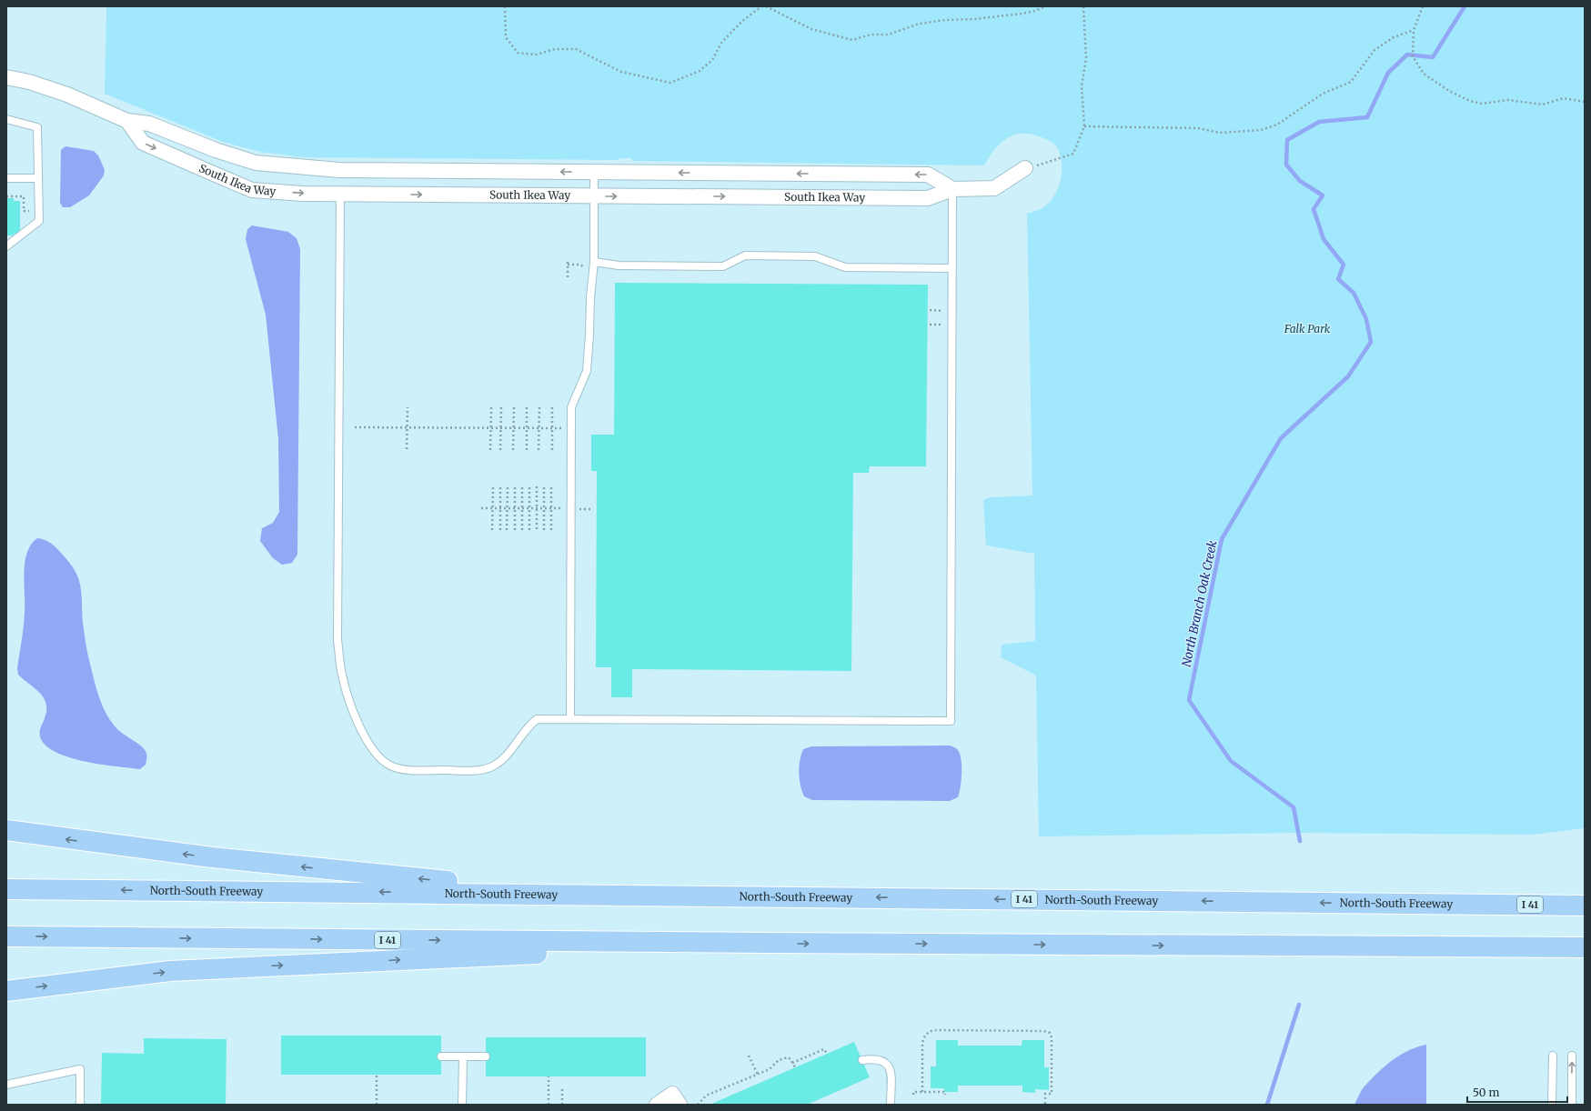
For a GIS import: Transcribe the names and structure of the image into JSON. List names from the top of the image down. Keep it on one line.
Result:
{"streets":{"highway":["North-South Freeway","I 41"],"street":["South Ikea Way"]},"water":["North Branch Oak Creek"],"parks":["Falk Park"],"scale_bar":"50 m"}
